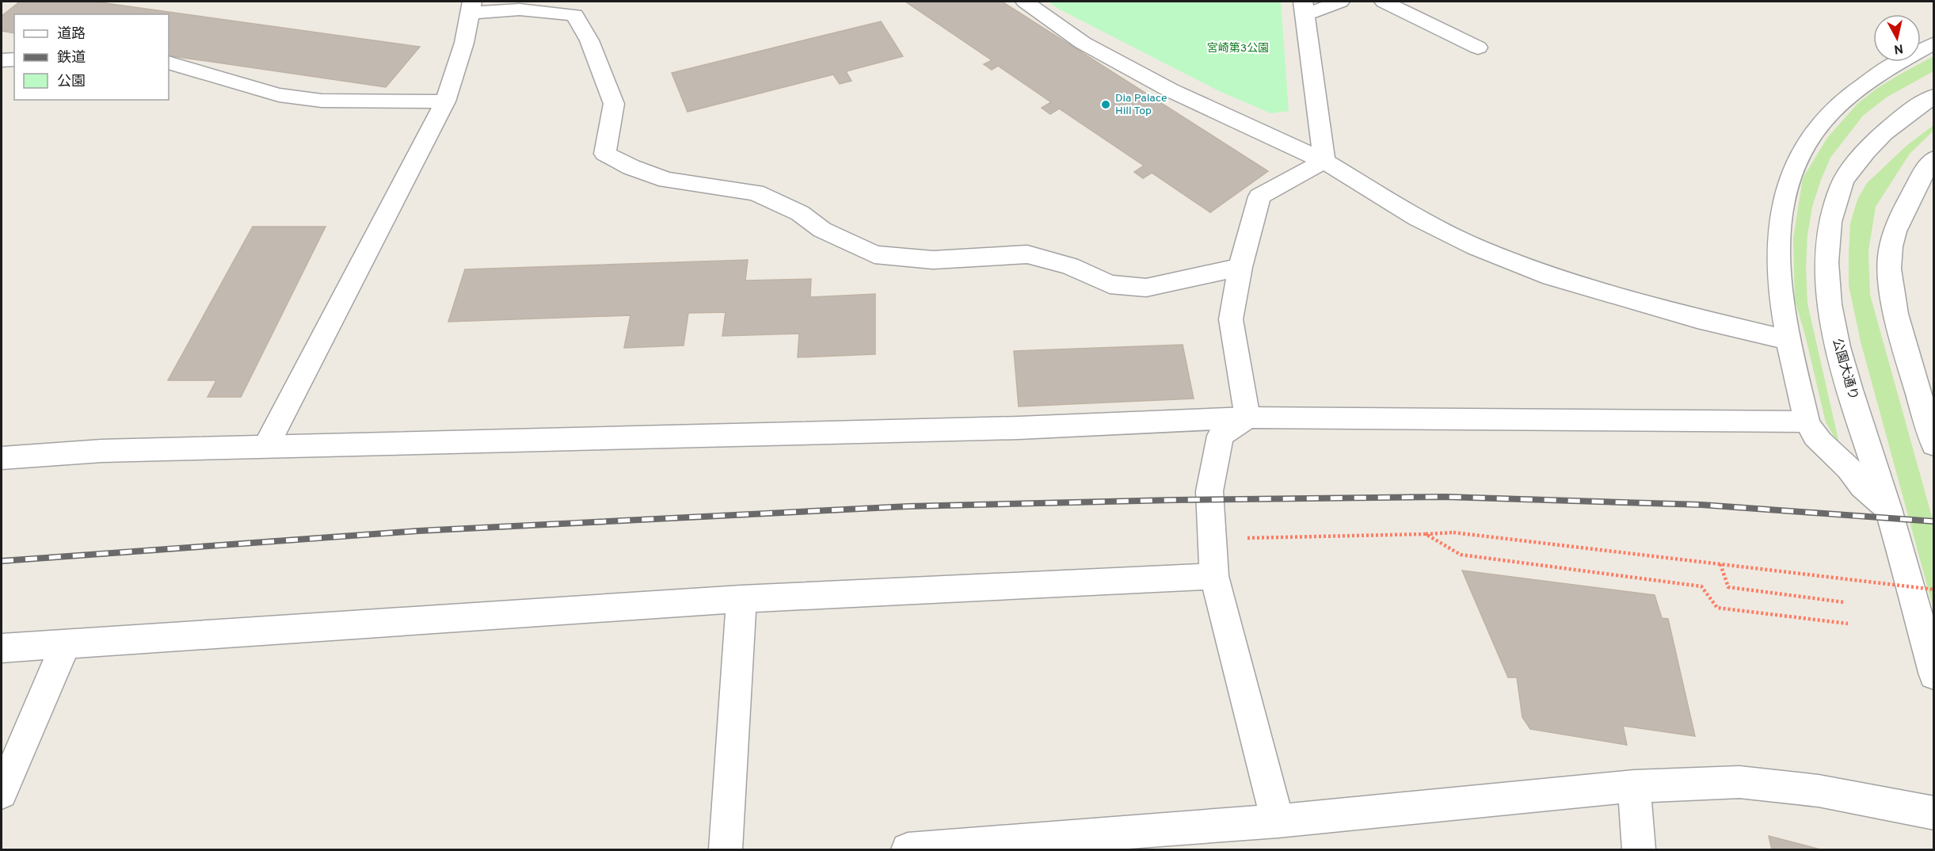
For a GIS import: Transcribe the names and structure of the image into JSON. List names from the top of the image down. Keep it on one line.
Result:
{"streets":{"street":["公園大通り"]},"parks":["宮崎第3公園"],"places":["Dia Palace Hill Top"],"legend":["道路","鉄道","公園"],"north":"bottom"}
